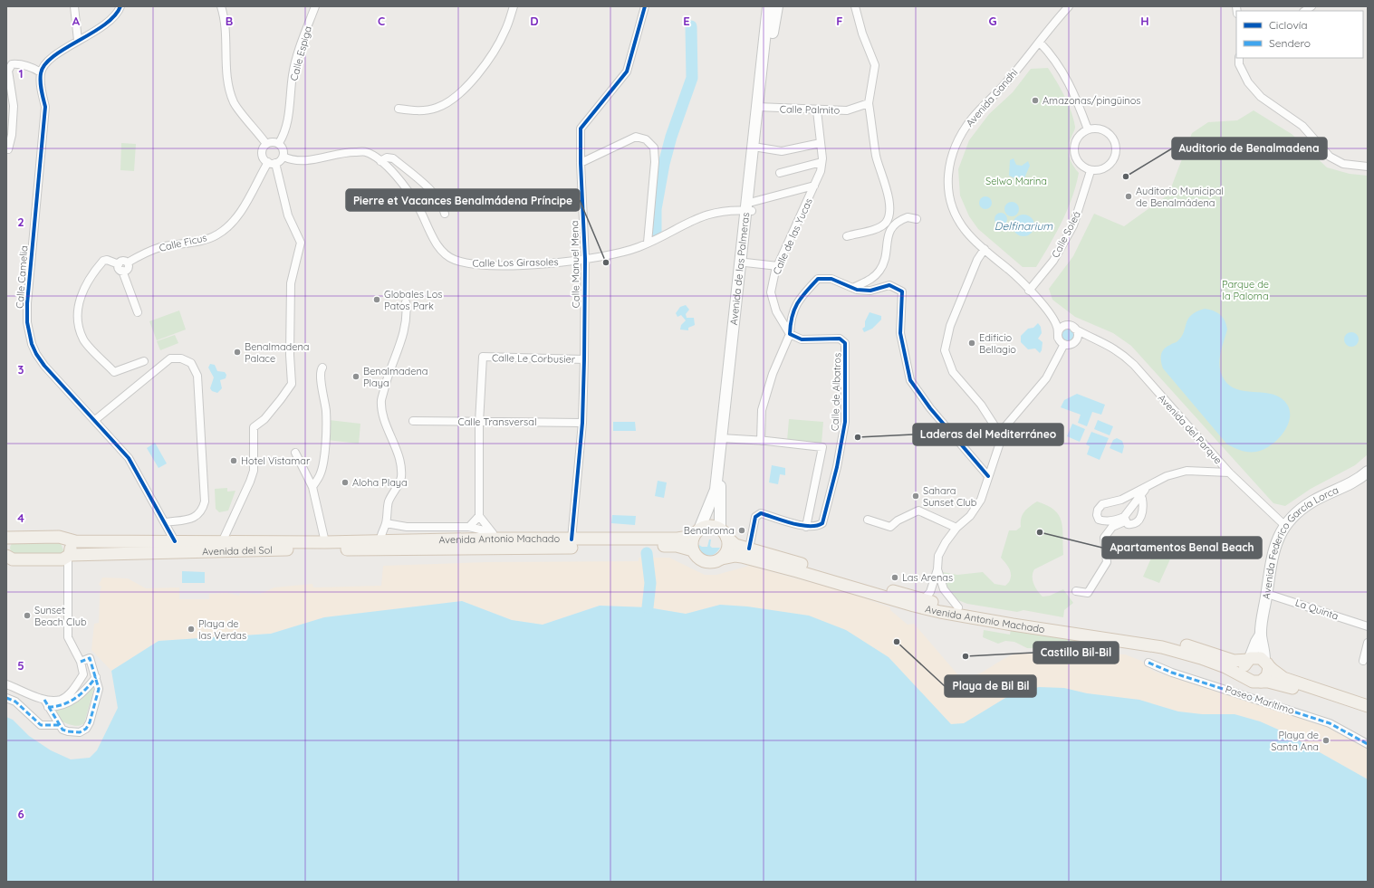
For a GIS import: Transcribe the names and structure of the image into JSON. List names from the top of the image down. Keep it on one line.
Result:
{"streets":{"main road":["Avenida Antonio Machado","Avenida del Sol"],"street":["Calle Espiga","Avenida Gandhi","Calle Palmito","Calle Soleá","Calle de las Yucas","Calle Ficus","Calle Los Girasoles","Calle Manuel Mena","Avenida de las Palmeras","Calle Camelia","Calle Le Corbusier","Calle de Albatros","Calle Transversal","Avenida del Parque","Avenida Federico García Lorca","La Quinta","Paseo Marítimo"]},"crossings":[["Calle Espiga","Calle Ficus"],["Calle Espiga","Calle Los Girasoles"],["Avenida Gandhi","Calle Soleá"],["Avenida Gandhi","Avenida del Parque"],["Calle Palmito","Calle de las Yucas"],["Calle Palmito","Avenida de las Palmeras"],["Calle de las Yucas","Calle Los Girasoles"],["Calle de las Yucas","Calle de Albatros"],["Calle Ficus","Calle Los Girasoles"],["Calle Los Girasoles","Calle Manuel Mena"],["Calle Los Girasoles","Avenida de las Palmeras"],["Calle Manuel Mena","Calle Le Corbusier"],["Calle Manuel Mena","Calle Transversal"],["Calle Manuel Mena","Avenida Antonio Machado"],["Avenida de las Palmeras","Avenida Antonio Machado"],["Calle Camelia","Avenida del Sol"],["Calle Le Corbusier","Calle Transversal"],["Avenida del Parque","Avenida Federico García Lorca"],["Avenida Antonio Machado","Avenida del Sol"],["Avenida Federico García Lorca","La Quinta"]],"water":["Delfinarium"],"parks":["Selwo Marina","Parque de la Paloma"],"places":["Amazonas/pingüinos","Auditorio de Benalmadena","Auditorio Municipal de Benalmádena","Pierre et Vacances Benalmádena Príncipe","Globales Los Patos Park","Edificio Bellagio","Benalmadena Palace","Benalmadena Playa","Laderas del Mediterráneo","Hotel Vistamar","Aloha Playa","Sahara Sunset Club","Benalroma","Apartamentos Benal Beach","Las Arenas","Sunset Beach Club","Playa de las Verdas","Playa de Bil Bil","Castillo Bil-Bil","Playa de Santa Ana"],"legend":["Ciclovía","Sendero"],"grid":{"columns":["A","B","C","D","E","F","G","H"],"rows":["1","2","3","4","5","6"]}}
